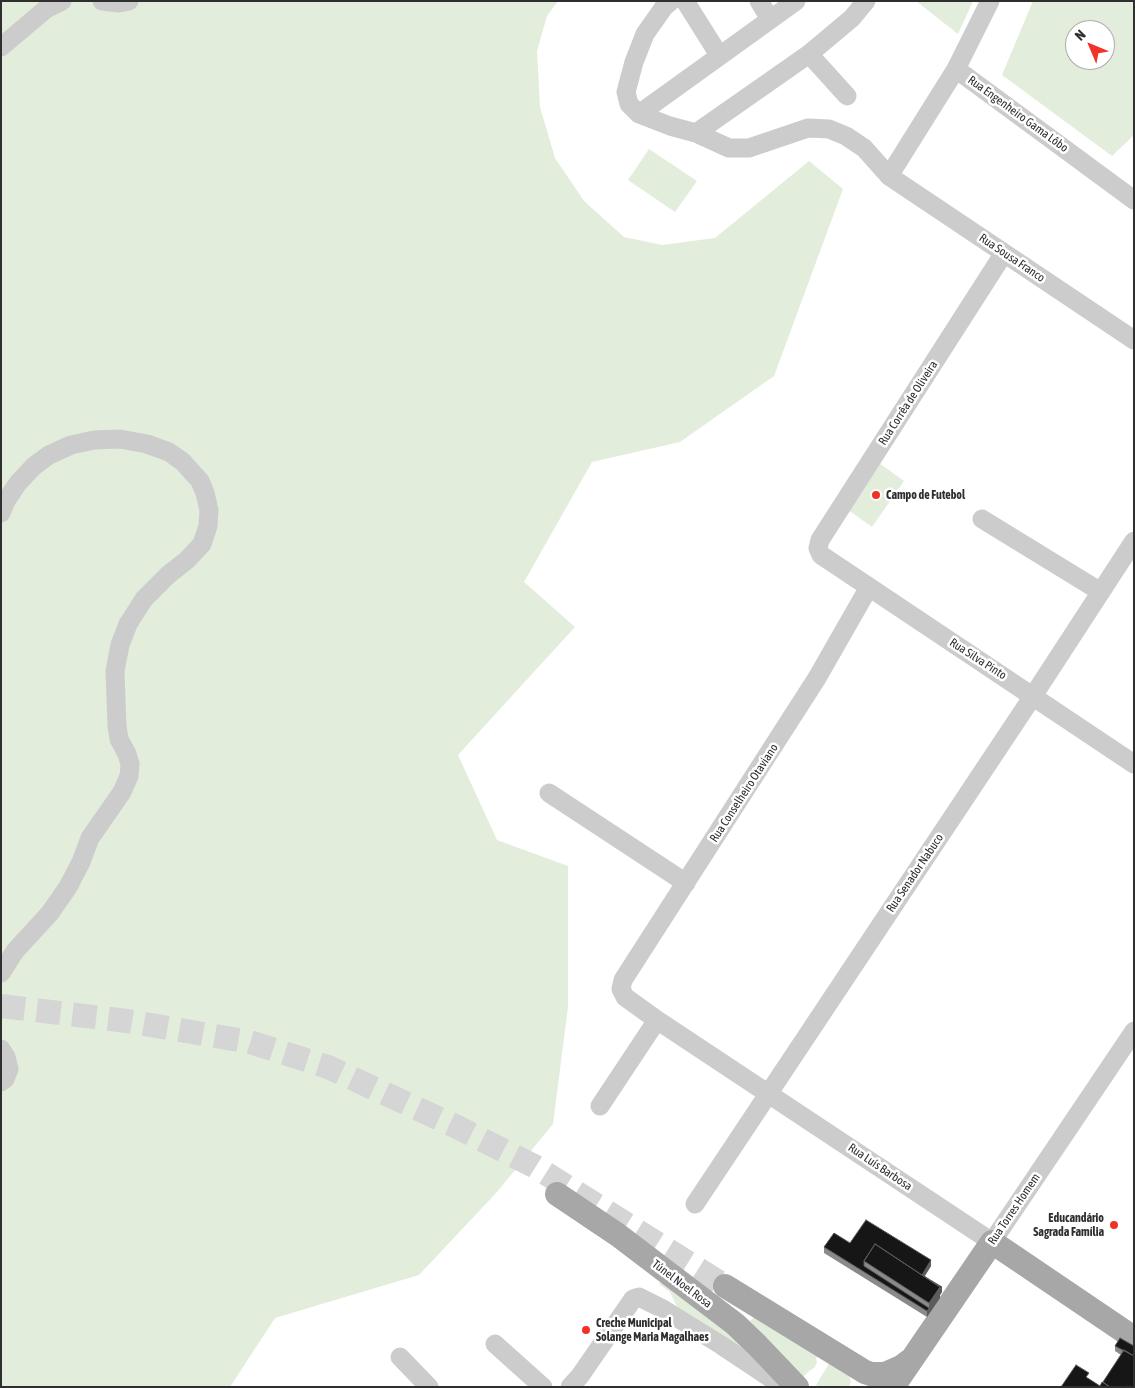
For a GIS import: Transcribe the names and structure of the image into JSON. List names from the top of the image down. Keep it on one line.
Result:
{"streets":{"main road":["Rua Luís Barbosa","Rua Torres Homem","Túnel Noel Rosa"],"street":["Rua Engenheiro Gama Lôbo","Rua Sousa Franco","Rua Corrêa de Oliveira","Rua Silva Pinto","Rua Conselheiro Otaviano","Rua Senador Nabuco"]},"crossings":[["Rua Engenheiro Gama Lôbo","Rua Sousa Franco"],["Rua Sousa Franco","Rua Corrêa de Oliveira"],["Rua Corrêa de Oliveira","Rua Silva Pinto"],["Rua Silva Pinto","Rua Conselheiro Otaviano"],["Rua Silva Pinto","Rua Senador Nabuco"],["Rua Conselheiro Otaviano","Rua Luís Barbosa"],["Rua Senador Nabuco","Rua Luís Barbosa"],["Rua Luís Barbosa","Rua Torres Homem"],["Rua Torres Homem","Túnel Noel Rosa"]],"places":["Campo de Futebol","Educandário Sagrada Família","Creche Municipal Solange Maria Magalhaes"],"north":"top left"}
